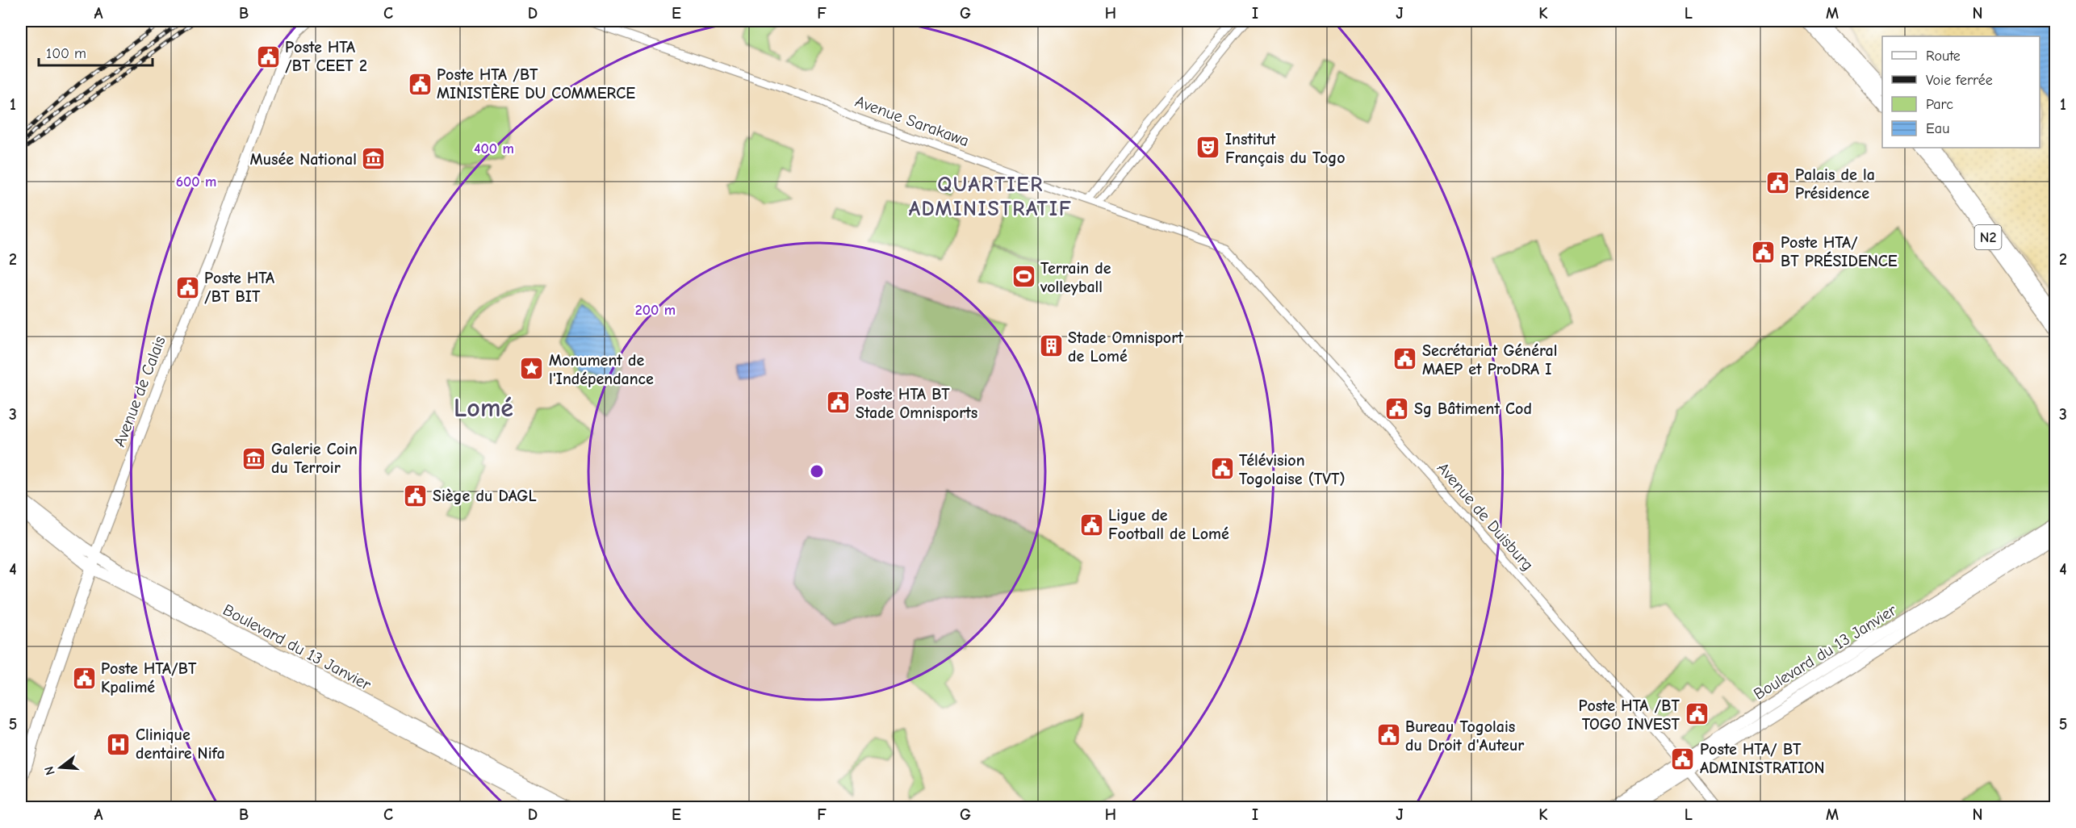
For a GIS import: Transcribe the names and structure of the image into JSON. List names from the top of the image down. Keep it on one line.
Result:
{"streets":{"highway":["N2","Avenue de Calais","Boulevard du 13 Janvier"],"street":["Avenue Sarakawa","Avenue de Duisburg"]},"crossings":[["Avenue Sarakawa","Avenue de Duisburg"],["Avenue de Calais","Boulevard du 13 Janvier"],["Avenue de Duisburg","Boulevard du 13 Janvier"]],"districts":["QUARTIER ADMINISTRATIF","Lomé"],"places":{"public building":["Poste HTA /BT CEET 2","Poste HTA /BT MINISTÈRE DU COMMERCE","Palais de la Présidence","Poste HTA/ BT PRÉSIDENCE","Poste HTA /BT BIT","Secrétariat Général MAEP et ProDRA I","Poste HTA BT Stade Omnisports","Sg Bâtiment Cod","Télévision Togolaise (TVT)","Siège du DAGL","Ligue de Football de Lomé","Poste HTA/BT Kpalimé","Poste HTA /BT TOGO INVEST","Bureau Togolais du Droit d'Auteur","Poste HTA/ BT ADMINISTRATION"],"theatre":["Institut Français du Togo"],"museum":["Musée National","Galerie Coin du Terroir"],"sports":["Terrain de volleyball"],"building":["Stade Omnisport de Lomé"],"place":["Monument de l'Indépendance"],"hospital":["Clinique dentaire Nifa"]},"legend":["Route","Voie ferrée","Parc","Eau"],"scale_bar":"100 m","north":"left","grid":{"columns":["A","B","C","D","E","F","G","H","I","J","K","L","M","N"],"rows":["1","2","3","4","5"]},"rings":["400 m","600 m","200 m"]}
